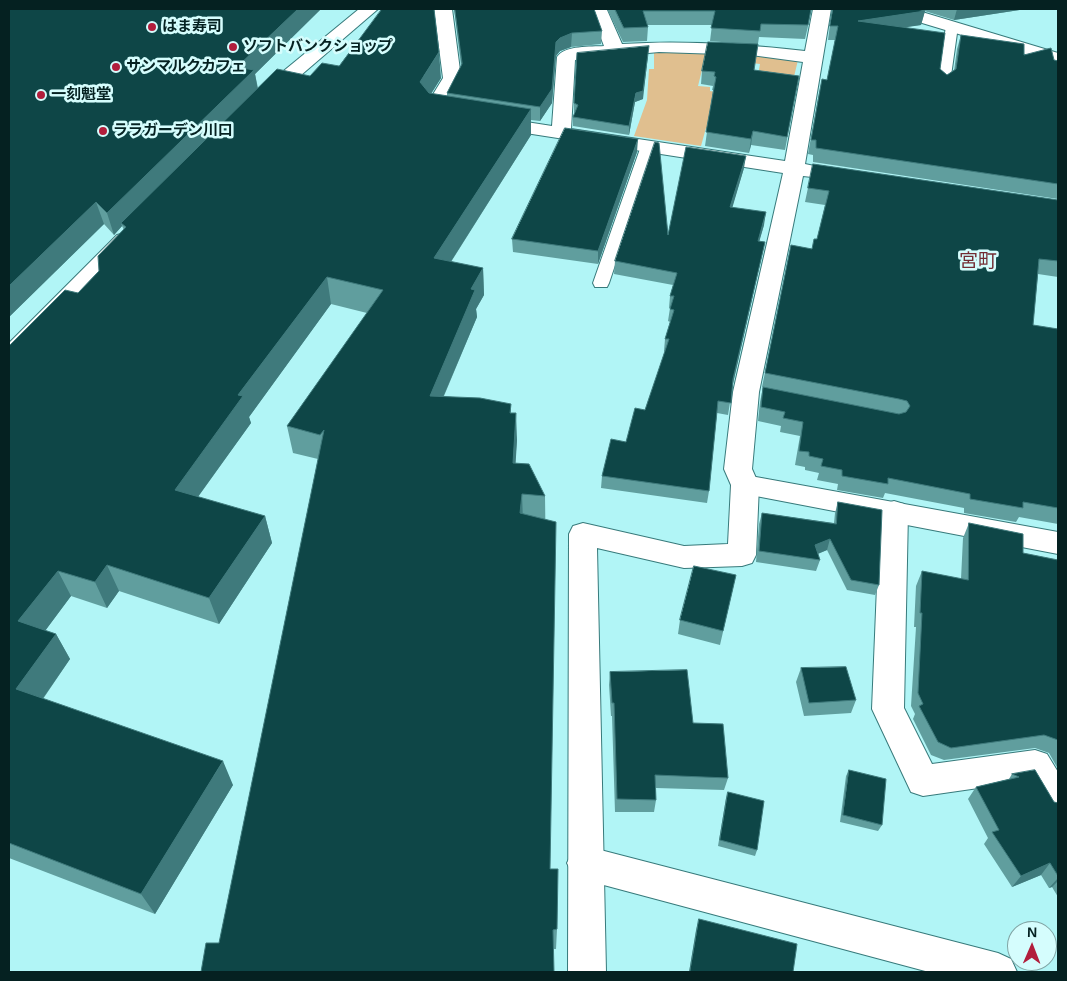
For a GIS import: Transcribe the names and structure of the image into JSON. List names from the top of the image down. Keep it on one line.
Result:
{"districts":["宮町"],"places":["はま寿司","ソフトバンクショップ","サンマルクカフェ","一刻魁堂","ララガーデン川口"],"north":"top"}
